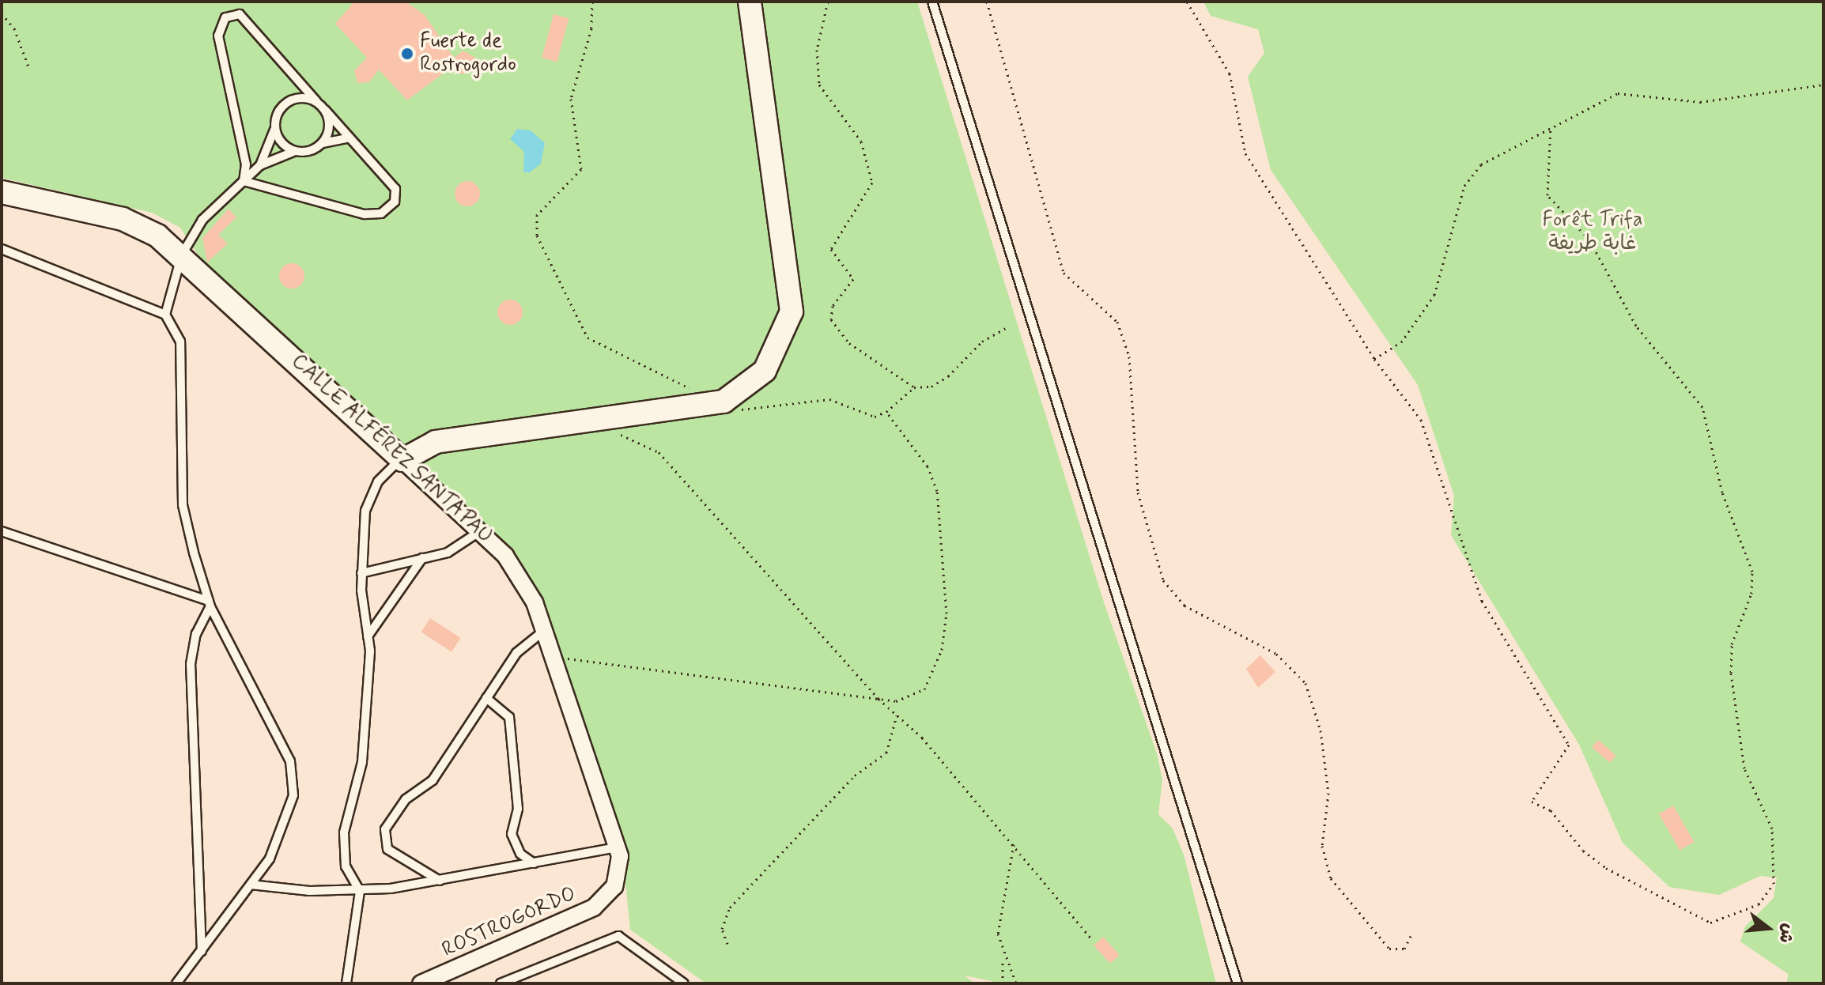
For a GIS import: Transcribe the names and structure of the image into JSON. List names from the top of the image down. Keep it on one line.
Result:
{"streets":{"street":["CALLE ALFÉREZ SANTAPAU","ROSTROGORDO"]},"crossings":[["CALLE ALFÉREZ SANTAPAU","ROSTROGORDO"]],"parks":["Forêt Trifa غابة طريفة"],"places":["Fuerte de Rostrogordo"],"north":"right"}
